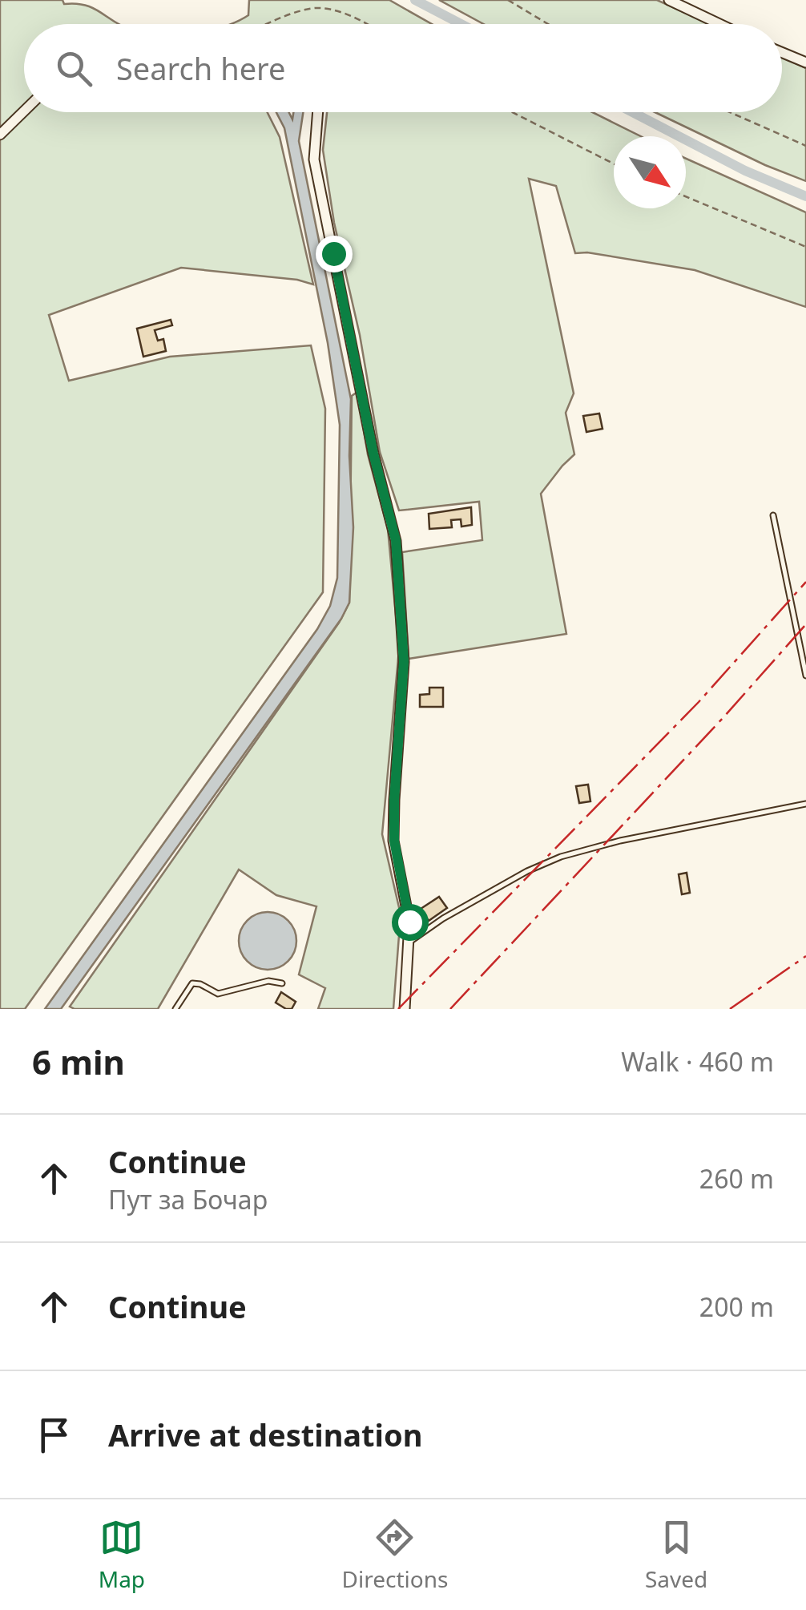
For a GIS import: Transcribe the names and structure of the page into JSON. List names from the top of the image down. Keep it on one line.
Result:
{"north":"bottom right","page":{"search":"Search here","heading":["6 min","Walk · 460 m"],"list":[["Continue","Пут за Бочар","260 m"],["Continue","200 m"],"Arrive at destination"],"nav":["Map","Directions","Saved"]}}
